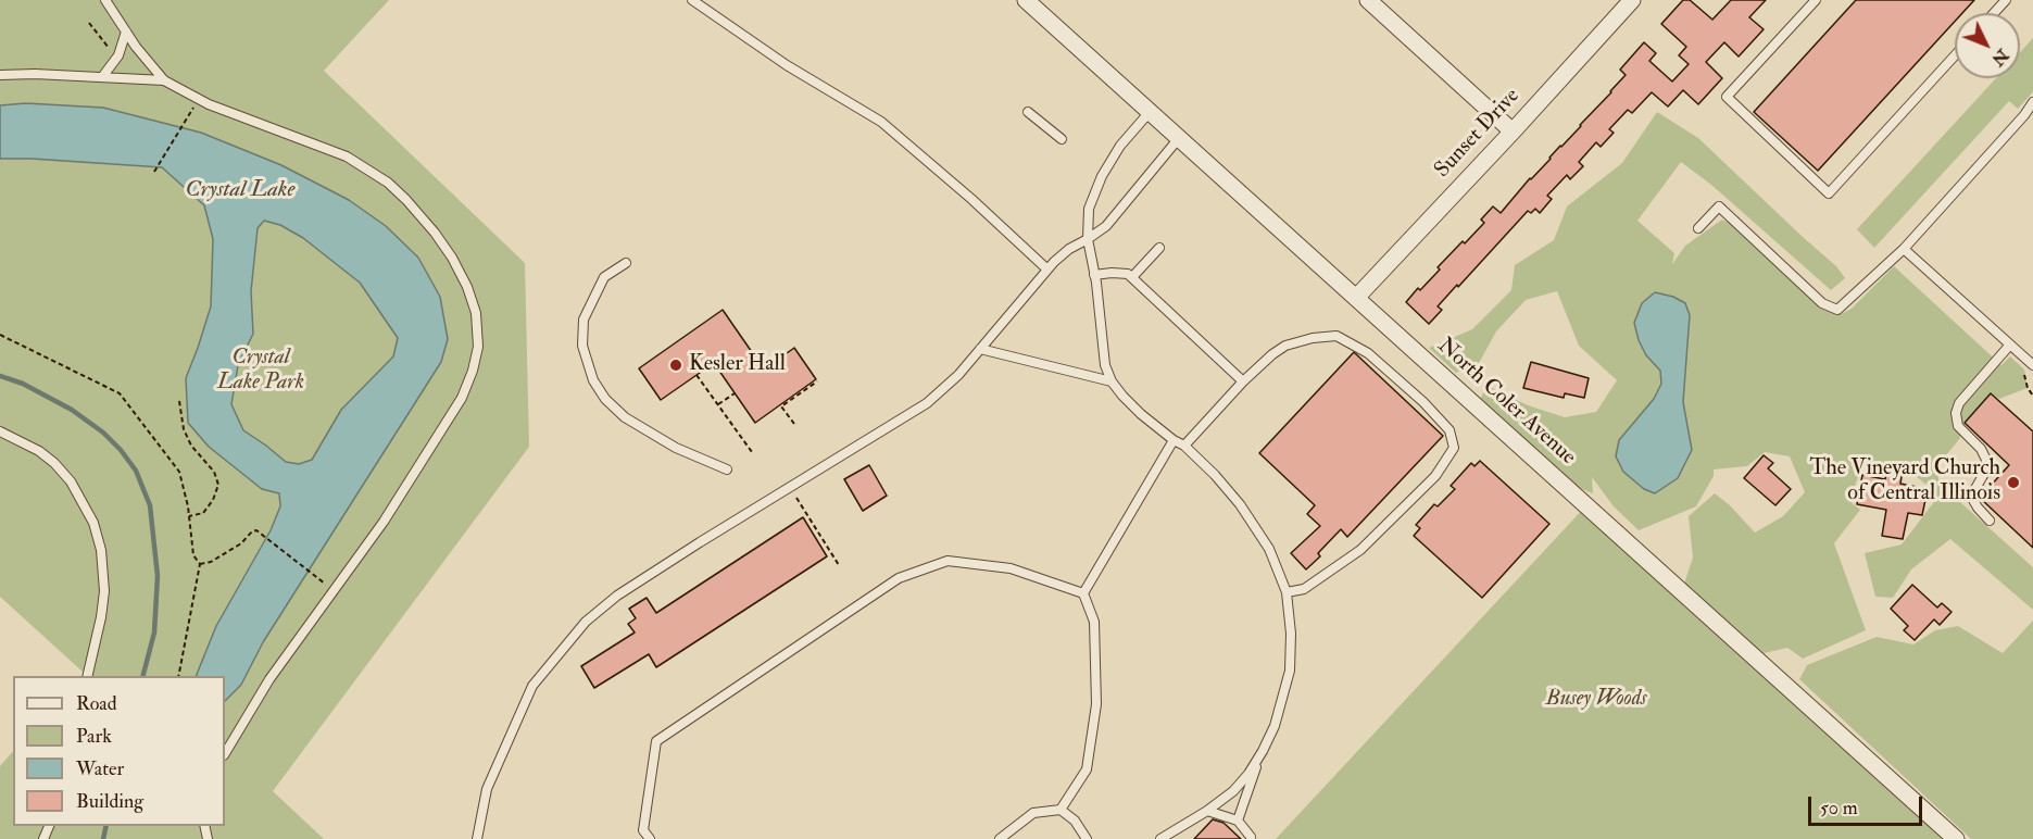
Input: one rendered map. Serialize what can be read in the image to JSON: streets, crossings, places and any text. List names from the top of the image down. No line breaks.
{"streets":{"street":["Sunset Drive","North Coler Avenue"]},"crossings":[["Sunset Drive","North Coler Avenue"]],"water":["Crystal Lake"],"parks":["Crystal Lake Park","Busey Woods"],"places":["Kesler Hall","The Vineyard Church of Central Illinois"],"legend":["Road","Park","Water","Building"],"scale_bar":"50 m","north":"bottom right"}
